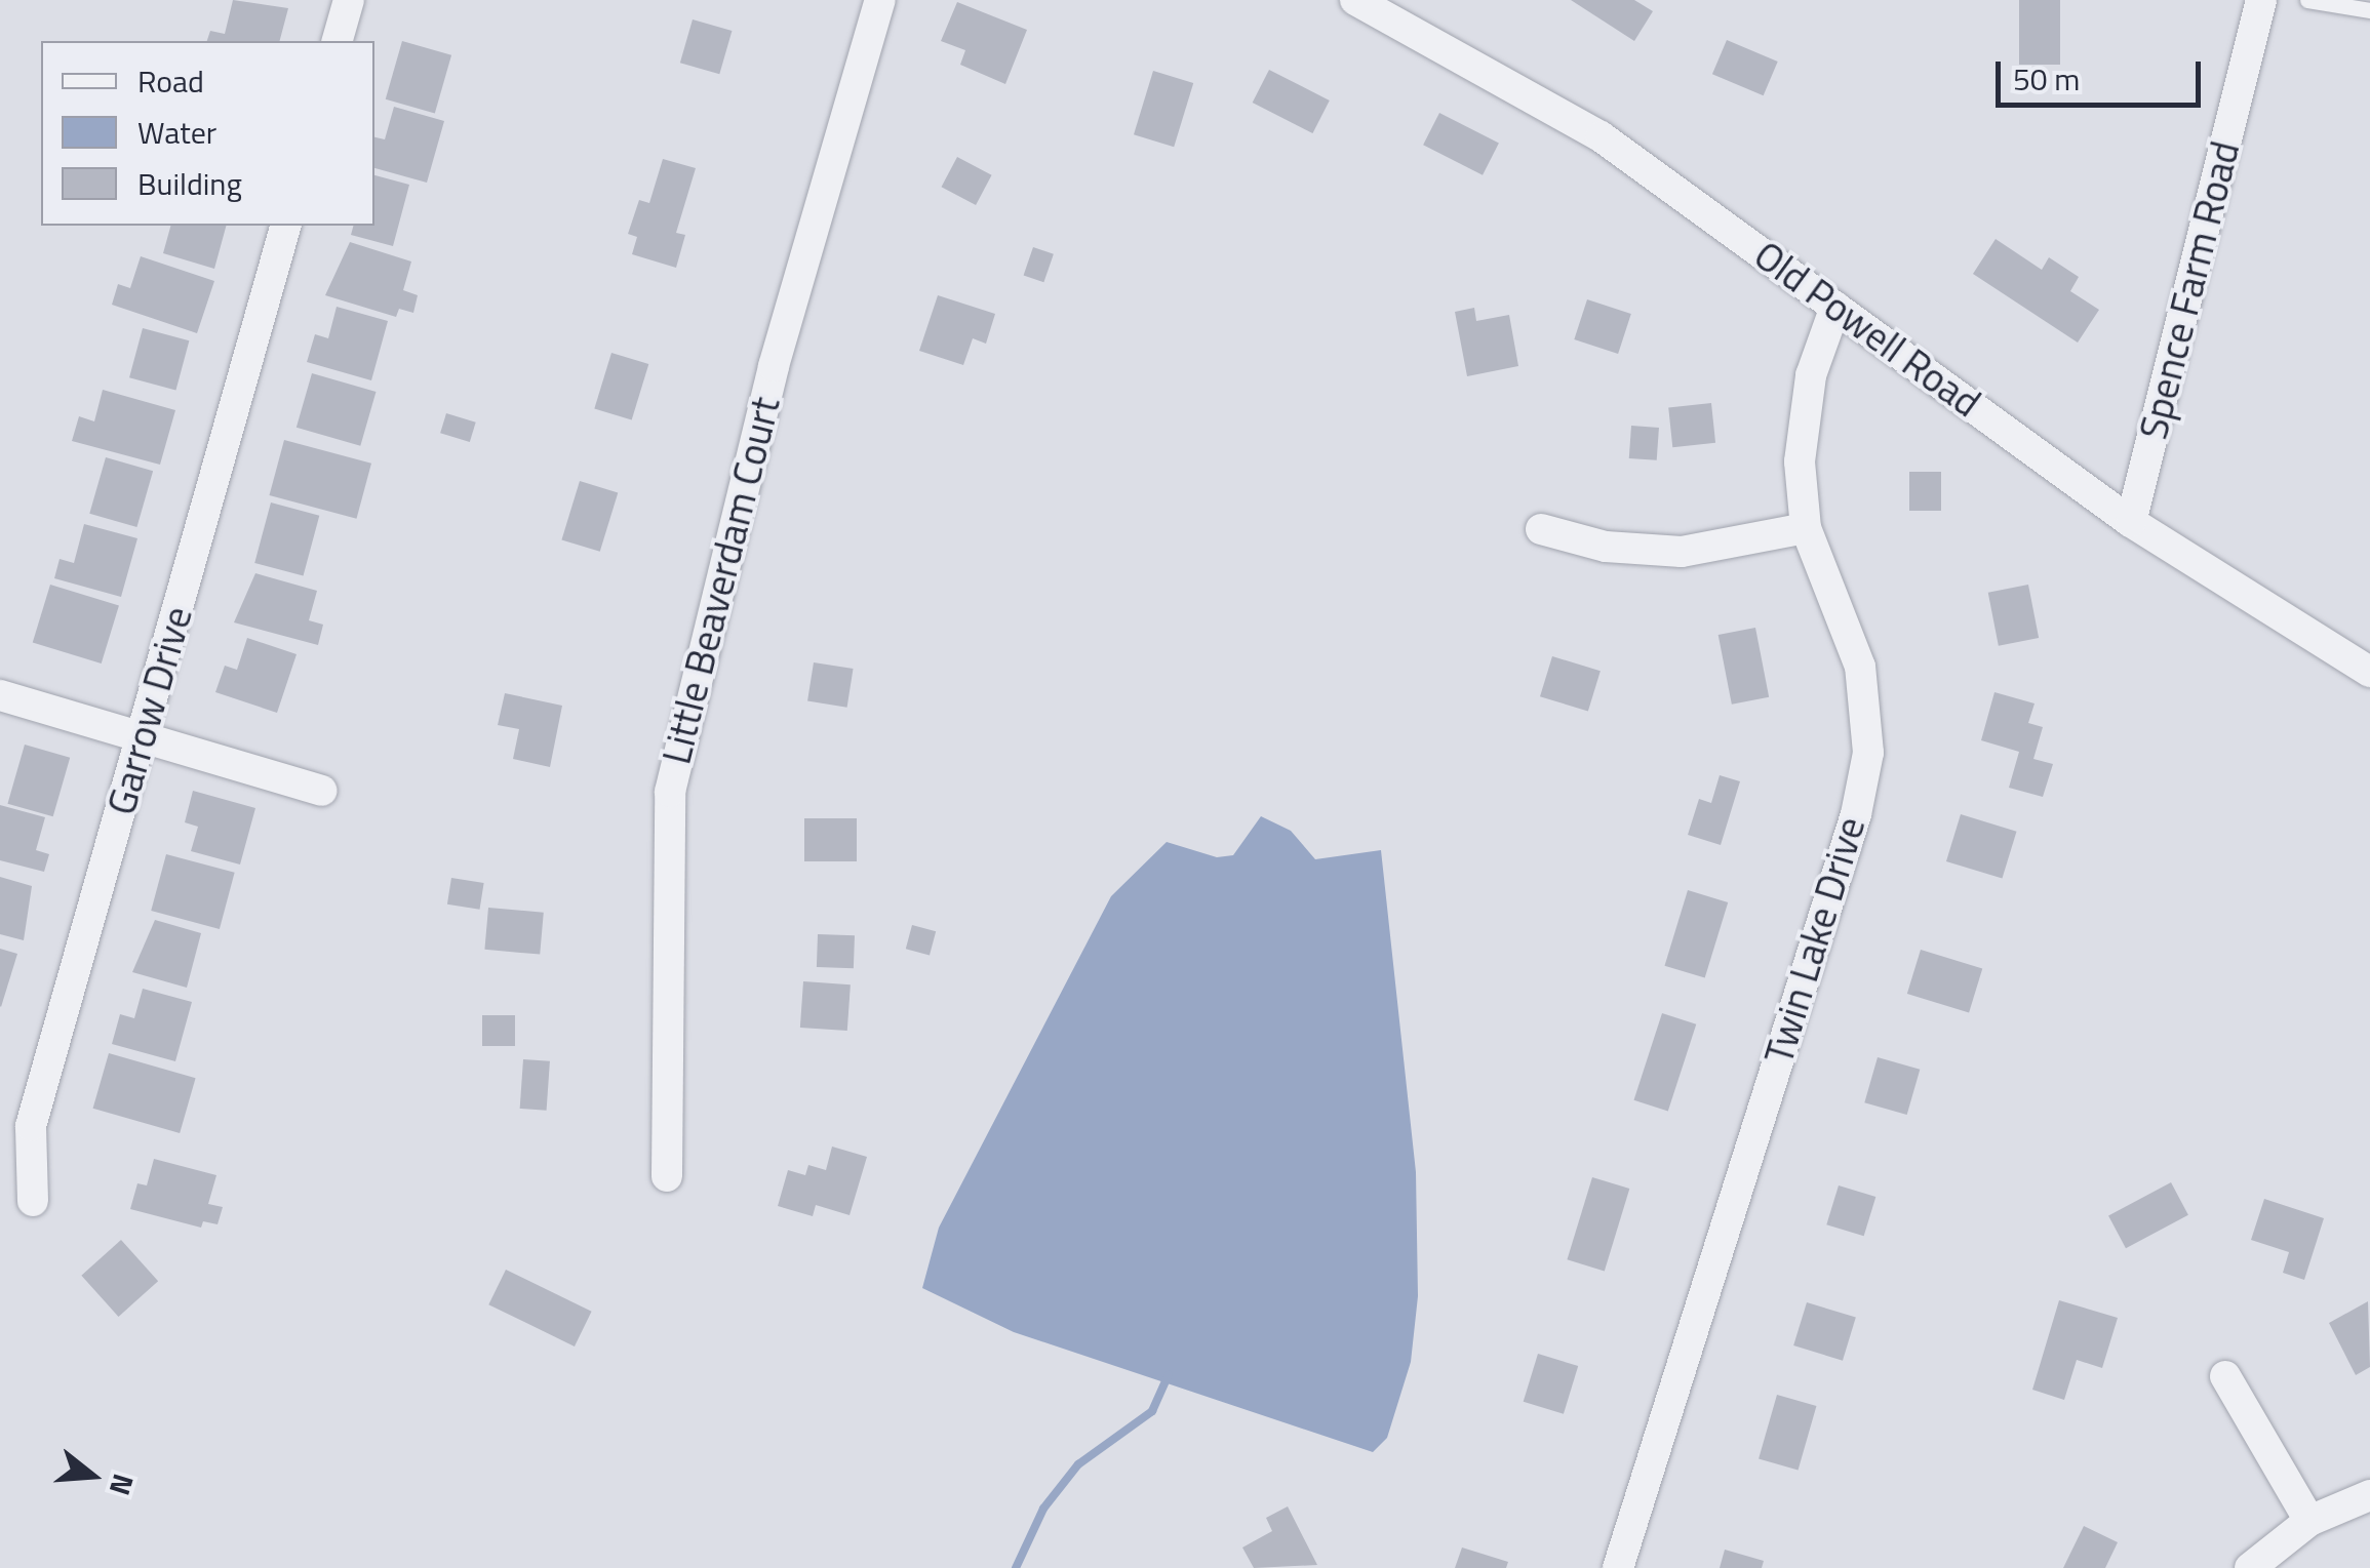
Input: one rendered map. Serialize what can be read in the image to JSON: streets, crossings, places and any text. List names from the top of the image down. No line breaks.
{"streets":{"street":["Spence Farm Road","Old Powell Road","Little Beaverdam Court","Garrow Drive","Twin Lake Drive"]},"crossings":[["Spence Farm Road","Old Powell Road"],["Old Powell Road","Twin Lake Drive"]],"legend":["Road","Water","Building"],"scale_bar":"50 m","north":"right"}
